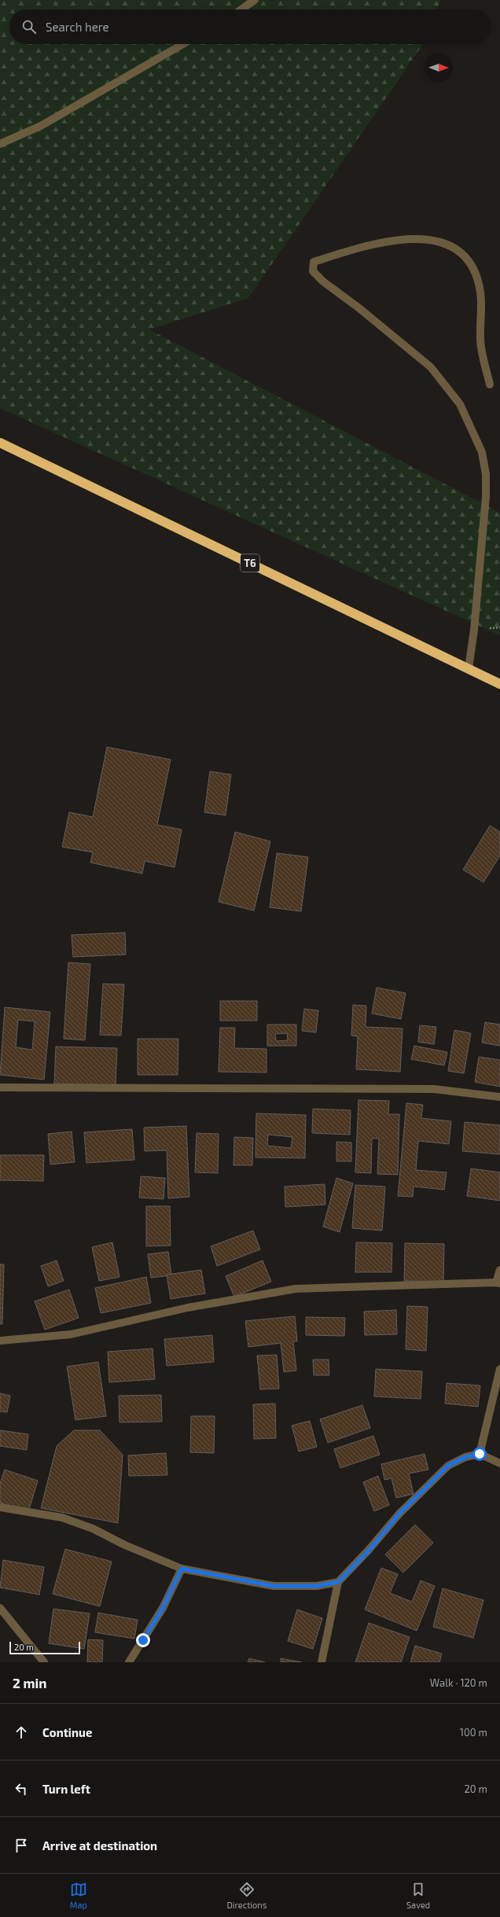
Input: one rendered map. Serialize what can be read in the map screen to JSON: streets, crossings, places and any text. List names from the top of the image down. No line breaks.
{"streets":{"highway":["T6"]},"scale_bar":"20 m","north":"right","page":{"search":"Search here","scale":"20 m","heading":["2 min","Walk · 120 m"],"list":[["Continue","100 m"],["Turn left","20 m"],"Arrive at destination"],"nav":["Map","Directions","Saved"]}}
